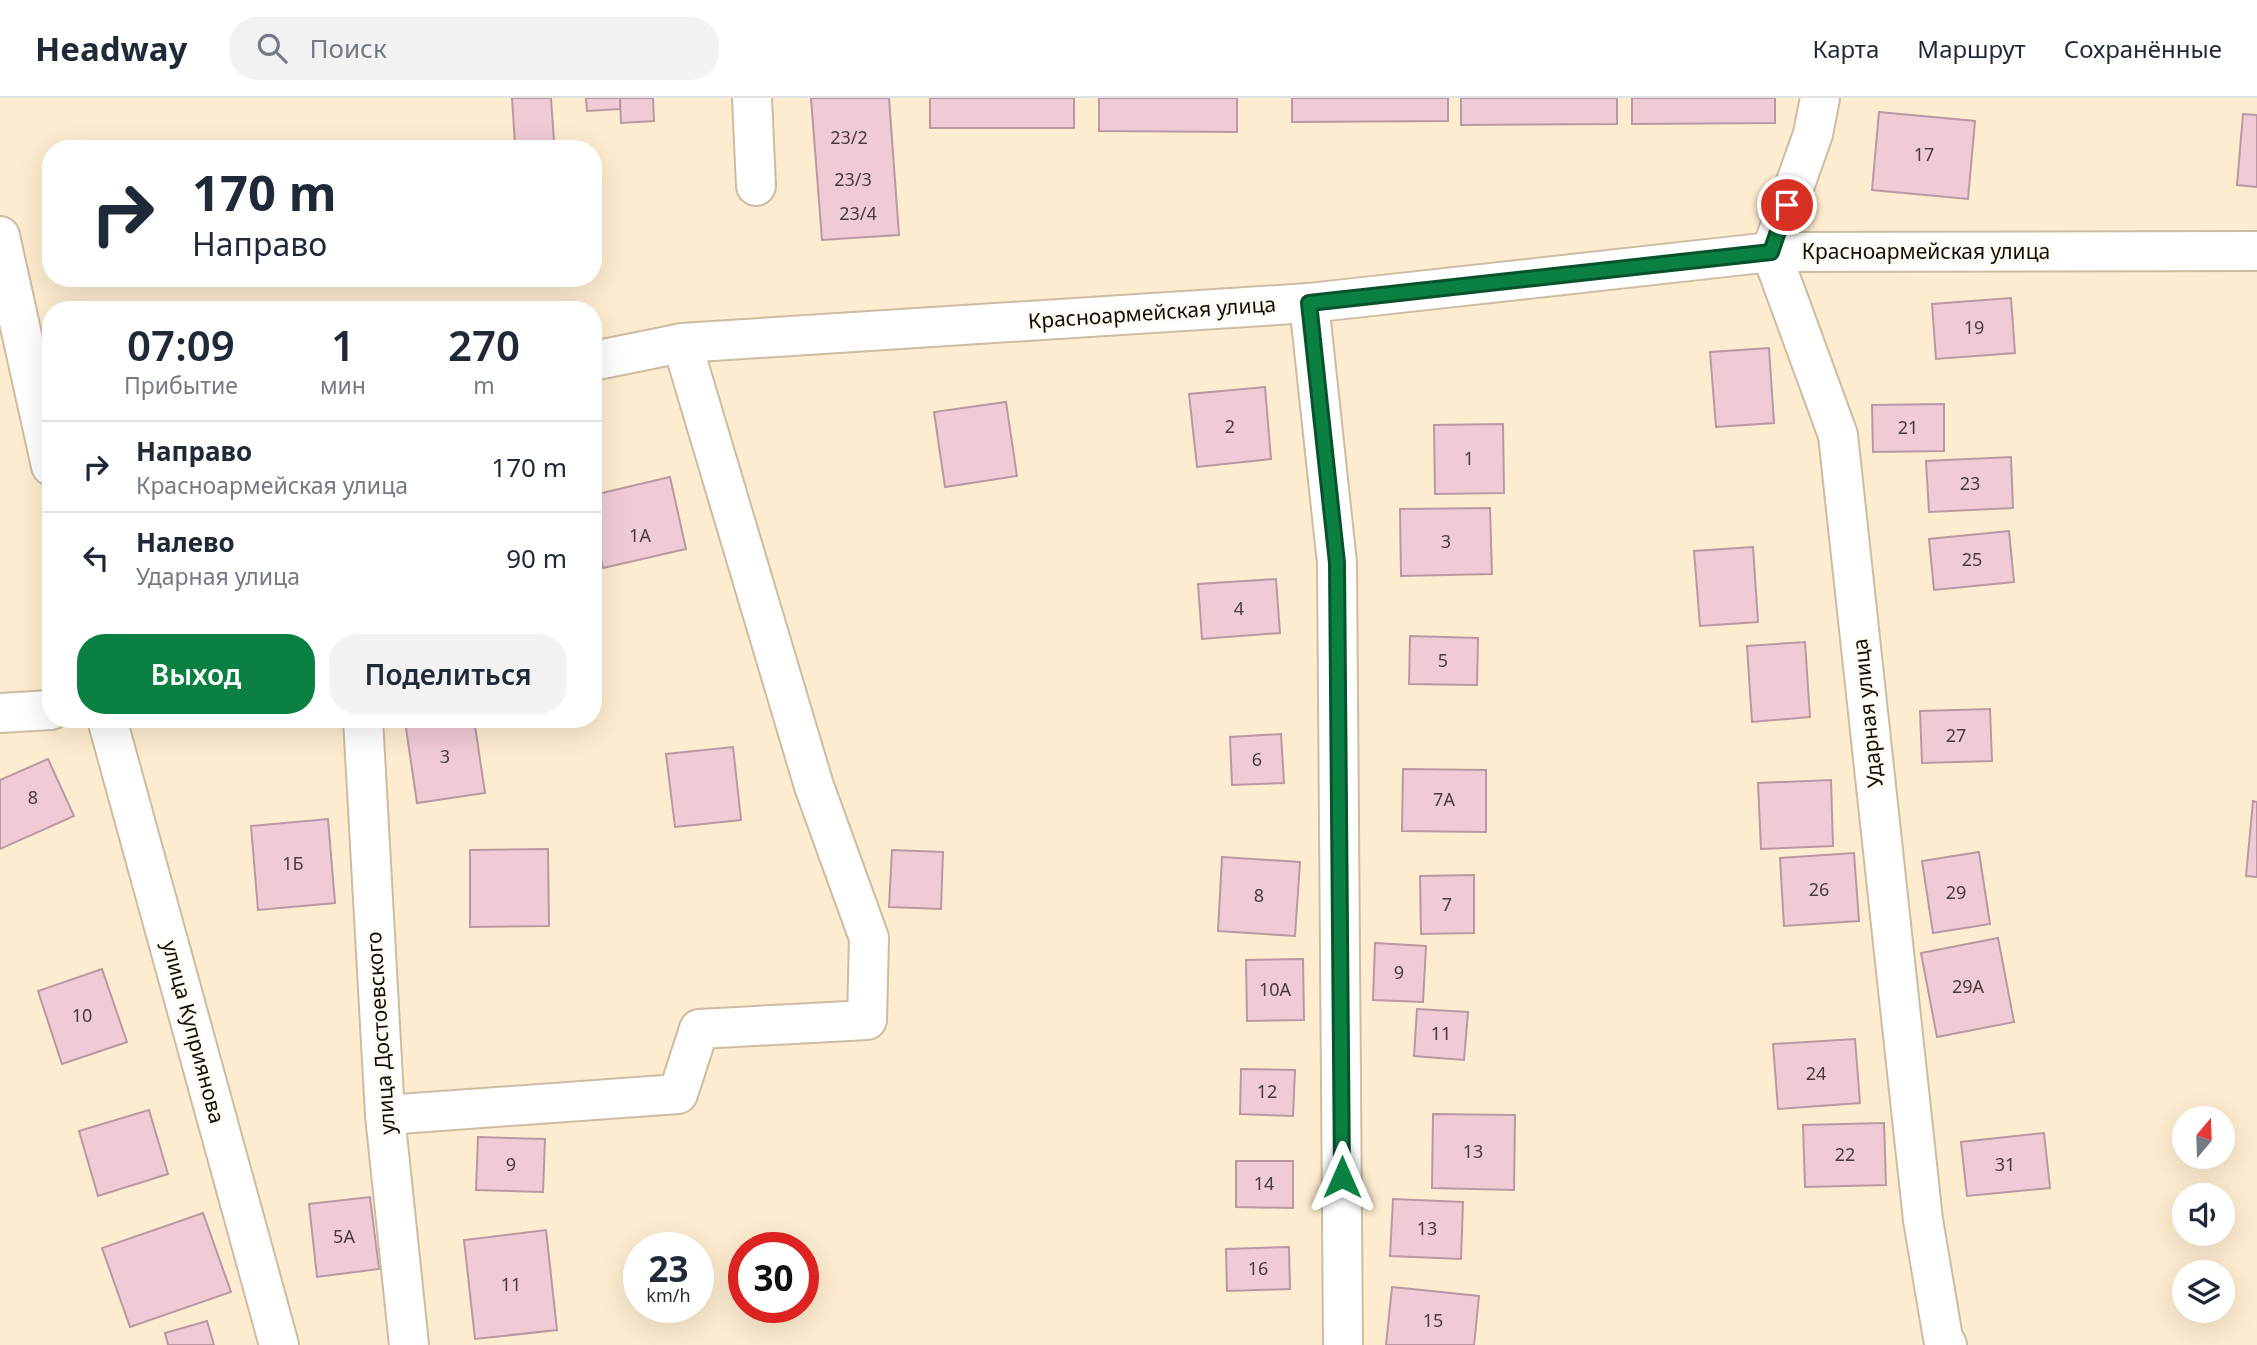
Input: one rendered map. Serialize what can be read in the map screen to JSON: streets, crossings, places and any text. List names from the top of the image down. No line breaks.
{"streets":{"street":["Красноармейская улица","Ударная улица","улица Куприянова","улица Достоевского"]},"crossings":[["Красноармейская улица","Ударная улица"]],"house_numbers":["23/2","17","23/3","23/4","19","2","21","1","23","1А","3","25","4","5","27","3","6","8","7А","1Б","26","29","8","7","9","29А","10А","10","11","24","12","13","22","9","31","14","13","5А","16","11","15"],"north":"top","page":{"header":"Headway","search":"Поиск","nav":["Карта","Маршрут","Сохранённые"],"turn":["170 m","Направо"],"eta":["07:09","Прибытие","1","мин","270","m"],"list":[{"name":"Направо","note":"Красноармейская улица","value":"170 m"},{"name":"Налево","note":"Ударная улица","value":"90 m"}],"buttons":["Выход","Поделиться"],"speed":"23 km/h","limit":"30"}}
